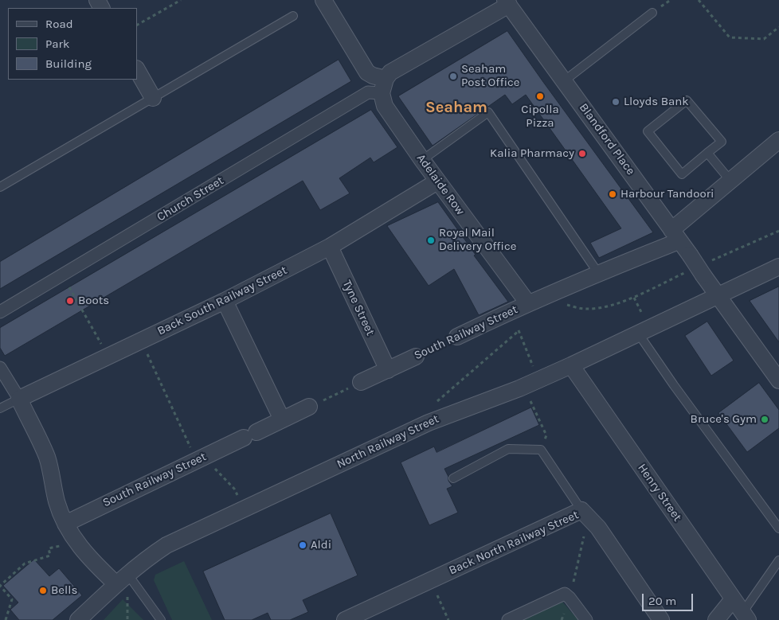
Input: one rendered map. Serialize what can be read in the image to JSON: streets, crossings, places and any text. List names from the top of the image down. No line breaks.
{"streets":{"street":["Blandford Place","Adelaide Row","Church Street","Back South Railway Street","Tyne Street","South Railway Street","North Railway Street","Henry Street","Back North Railway Street"]},"crossings":[["Blandford Place","South Railway Street"],["Blandford Place","North Railway Street"],["Adelaide Row","Church Street"],["Adelaide Row","Back South Railway Street"],["Adelaide Row","South Railway Street"],["Back South Railway Street","Tyne Street"],["Tyne Street","South Railway Street"],["North Railway Street","Henry Street"]],"districts":["Seaham"],"places":["Seaham Post Office","Cipolla Pizza","Lloyds Bank","Kalia Pharmacy","Harbour Tandoori","Royal Mail Delivery Office","Boots","Bruce's Gym","Aldi","Bells"],"legend":["Road","Park","Building"],"scale_bar":"20 m"}
